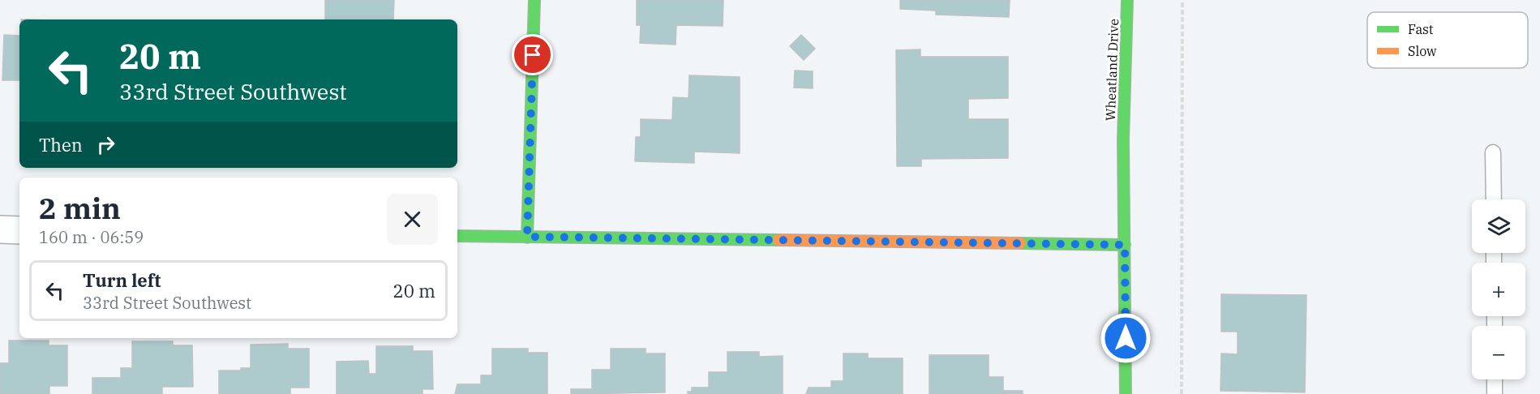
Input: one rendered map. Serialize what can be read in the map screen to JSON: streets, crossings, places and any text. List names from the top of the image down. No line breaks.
{"streets":{"street":["Wheatland Drive"]},"legend":["Fast","Slow"],"page":{"turn":["20 m","33rd Street Southwest"],"then":"Then","heading":["2 min","160 m · 06:59"],"map_buttons":["+","−"],"list":[{"name":"Turn left","note":"33rd Street Southwest","value":"20 m"}]}}
